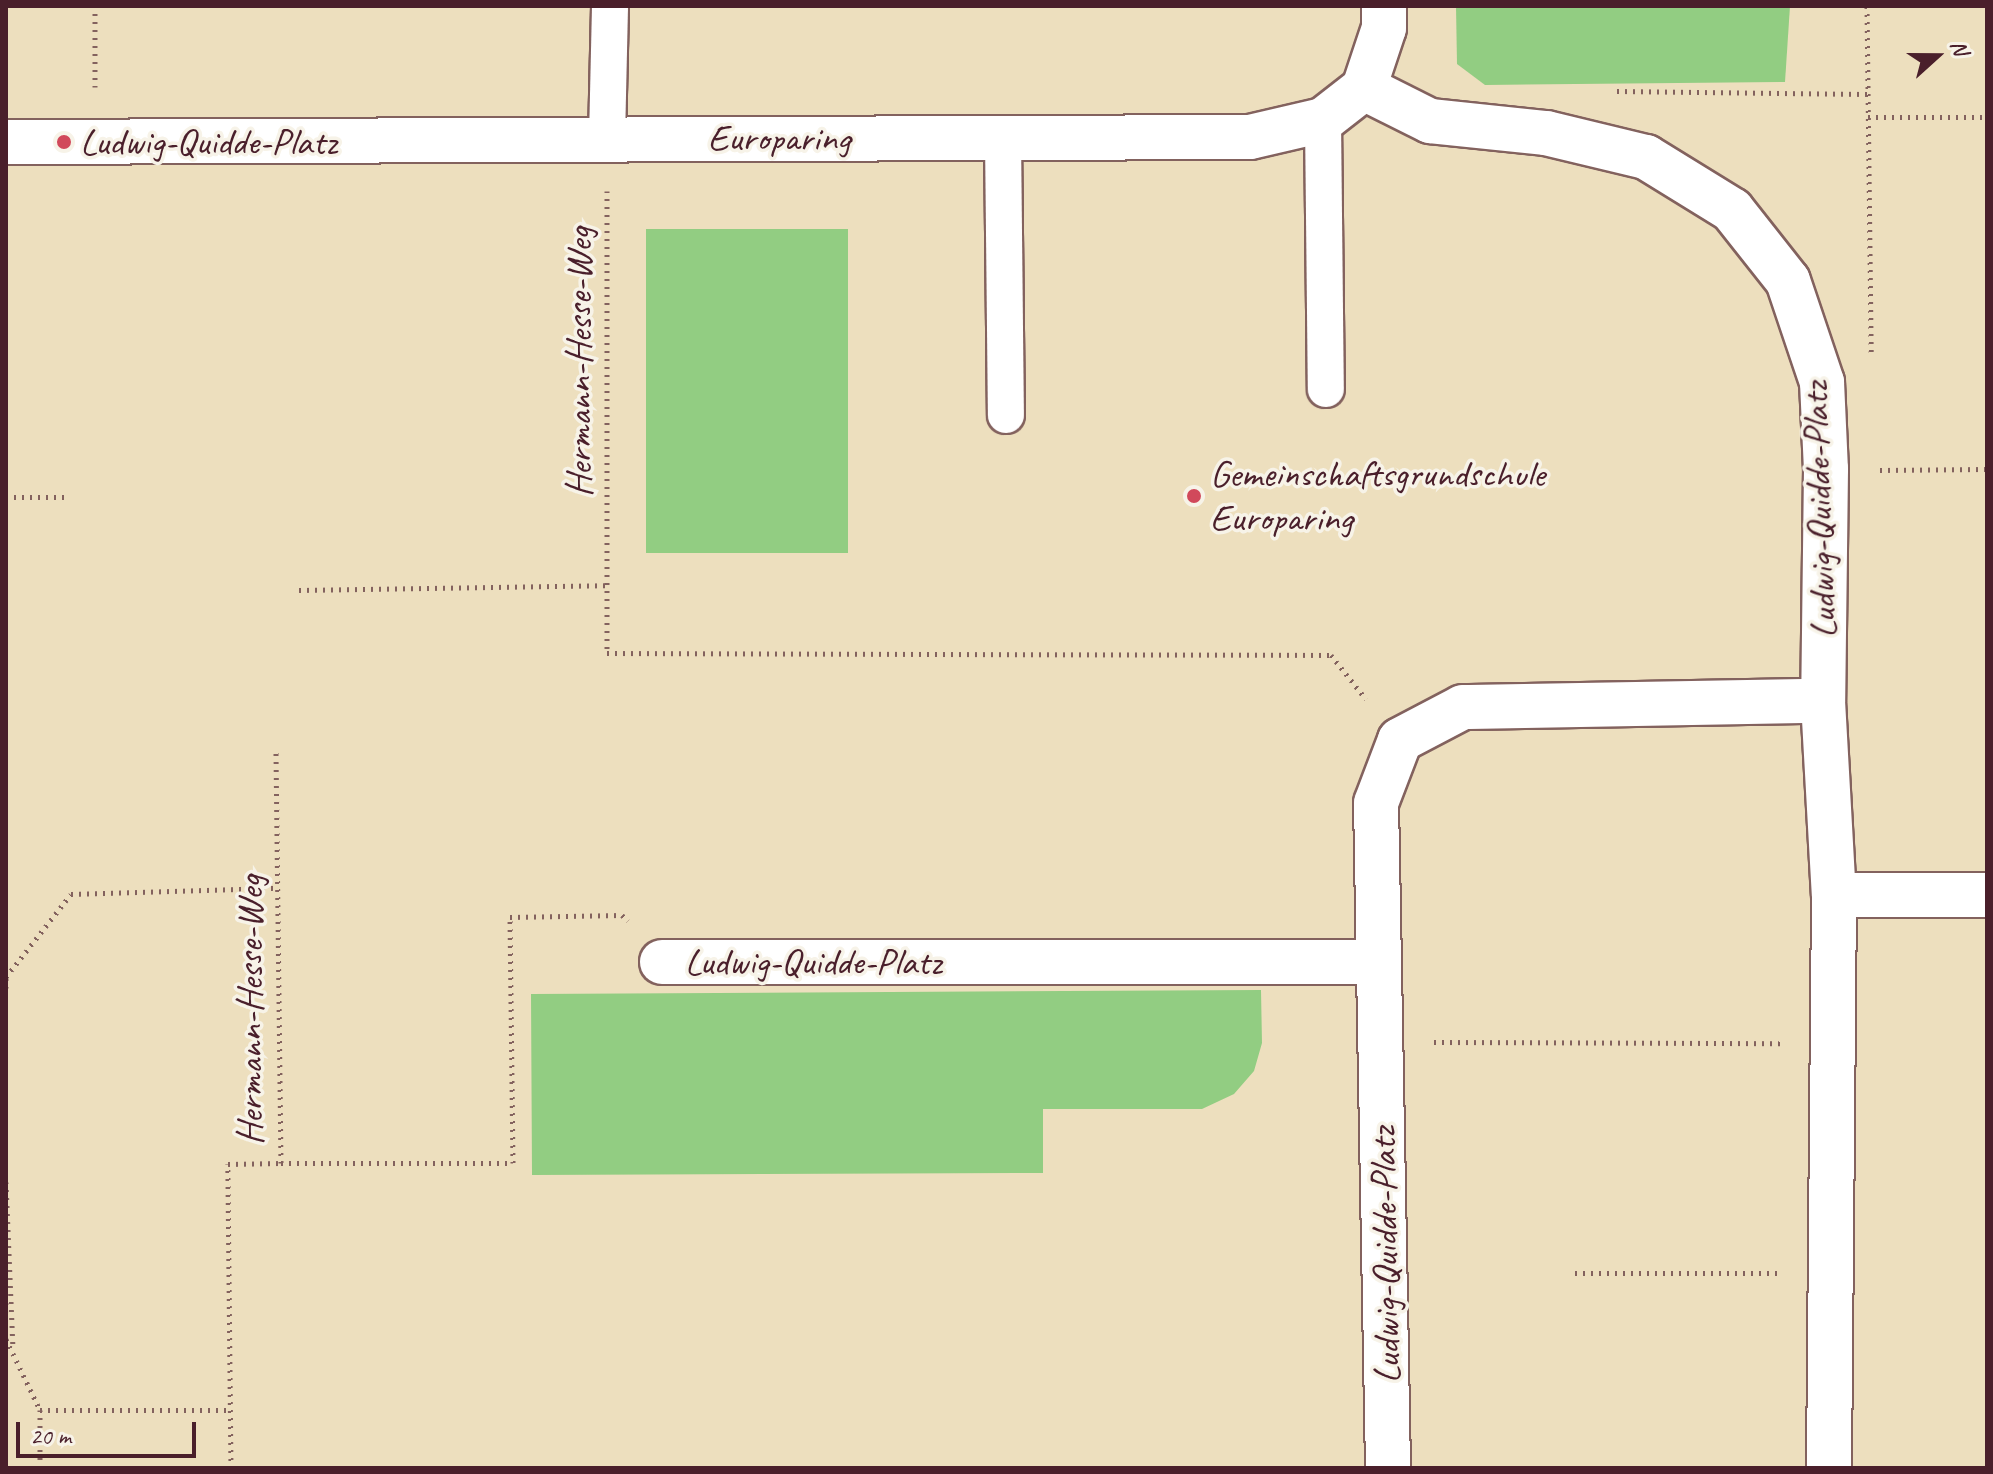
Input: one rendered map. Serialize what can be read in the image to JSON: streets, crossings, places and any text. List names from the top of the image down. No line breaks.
{"streets":{"street":["Europaring","Ludwig-Quidde-Platz"],"path":["Hermann-Hesse-Weg"]},"crossings":[["Europaring","Hermann-Hesse-Weg"],["Europaring","Ludwig-Quidde-Platz"],["Hermann-Hesse-Weg","Ludwig-Quidde-Platz"]],"places":["Ludwig-Quidde-Platz","Gemeinschaftsgrundschule Europaring"],"scale_bar":"20 m","north":"right"}
